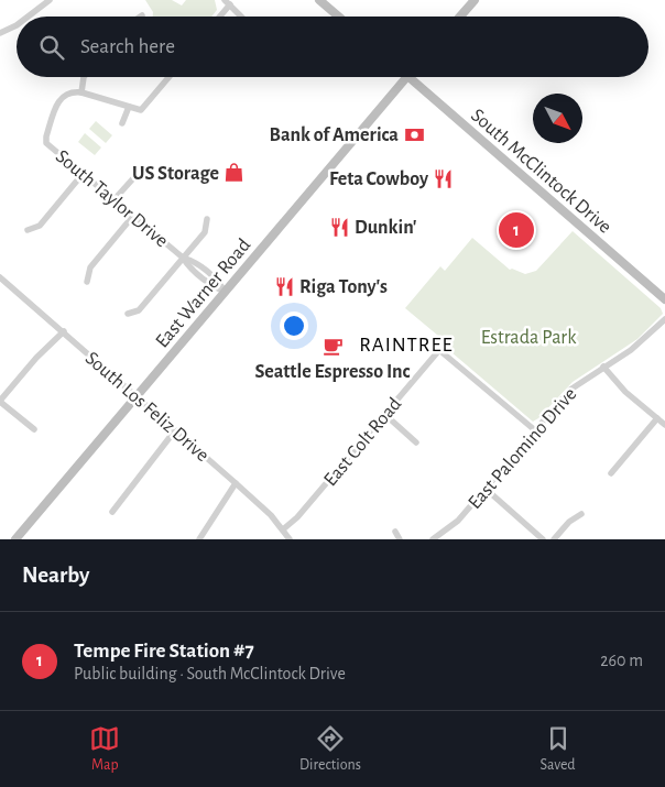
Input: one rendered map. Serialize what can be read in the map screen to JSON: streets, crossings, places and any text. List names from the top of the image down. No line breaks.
{"streets":{"main road":["South McClintock Drive","East Warner Road"],"street":["South Taylor Drive","South Los Feliz Drive","East Colt Road","East Palomino Drive"]},"crossings":[["South Taylor Drive","East Warner Road"],["East Warner Road","South Los Feliz Drive"],["South Los Feliz Drive","East Colt Road"],["East Colt Road","East Palomino Drive"]],"districts":["RAINTREE"],"parks":["Estrada Park"],"places":{"bank":["Bank of America"],"shop":["US Storage"],"restaurant":["Feta Cowboy","Dunkin'","Riga Tony's"],"cafe":["Seattle Espresso Inc"]},"north":"bottom right","page":{"search":"Search here","pins":"1","heading":"Nearby","list":[{"mark":"1","name":"Tempe Fire Station #7","note":"Public building · South McClintock Drive","value":"260 m"}],"nav":["Map","Directions","Saved"]}}
